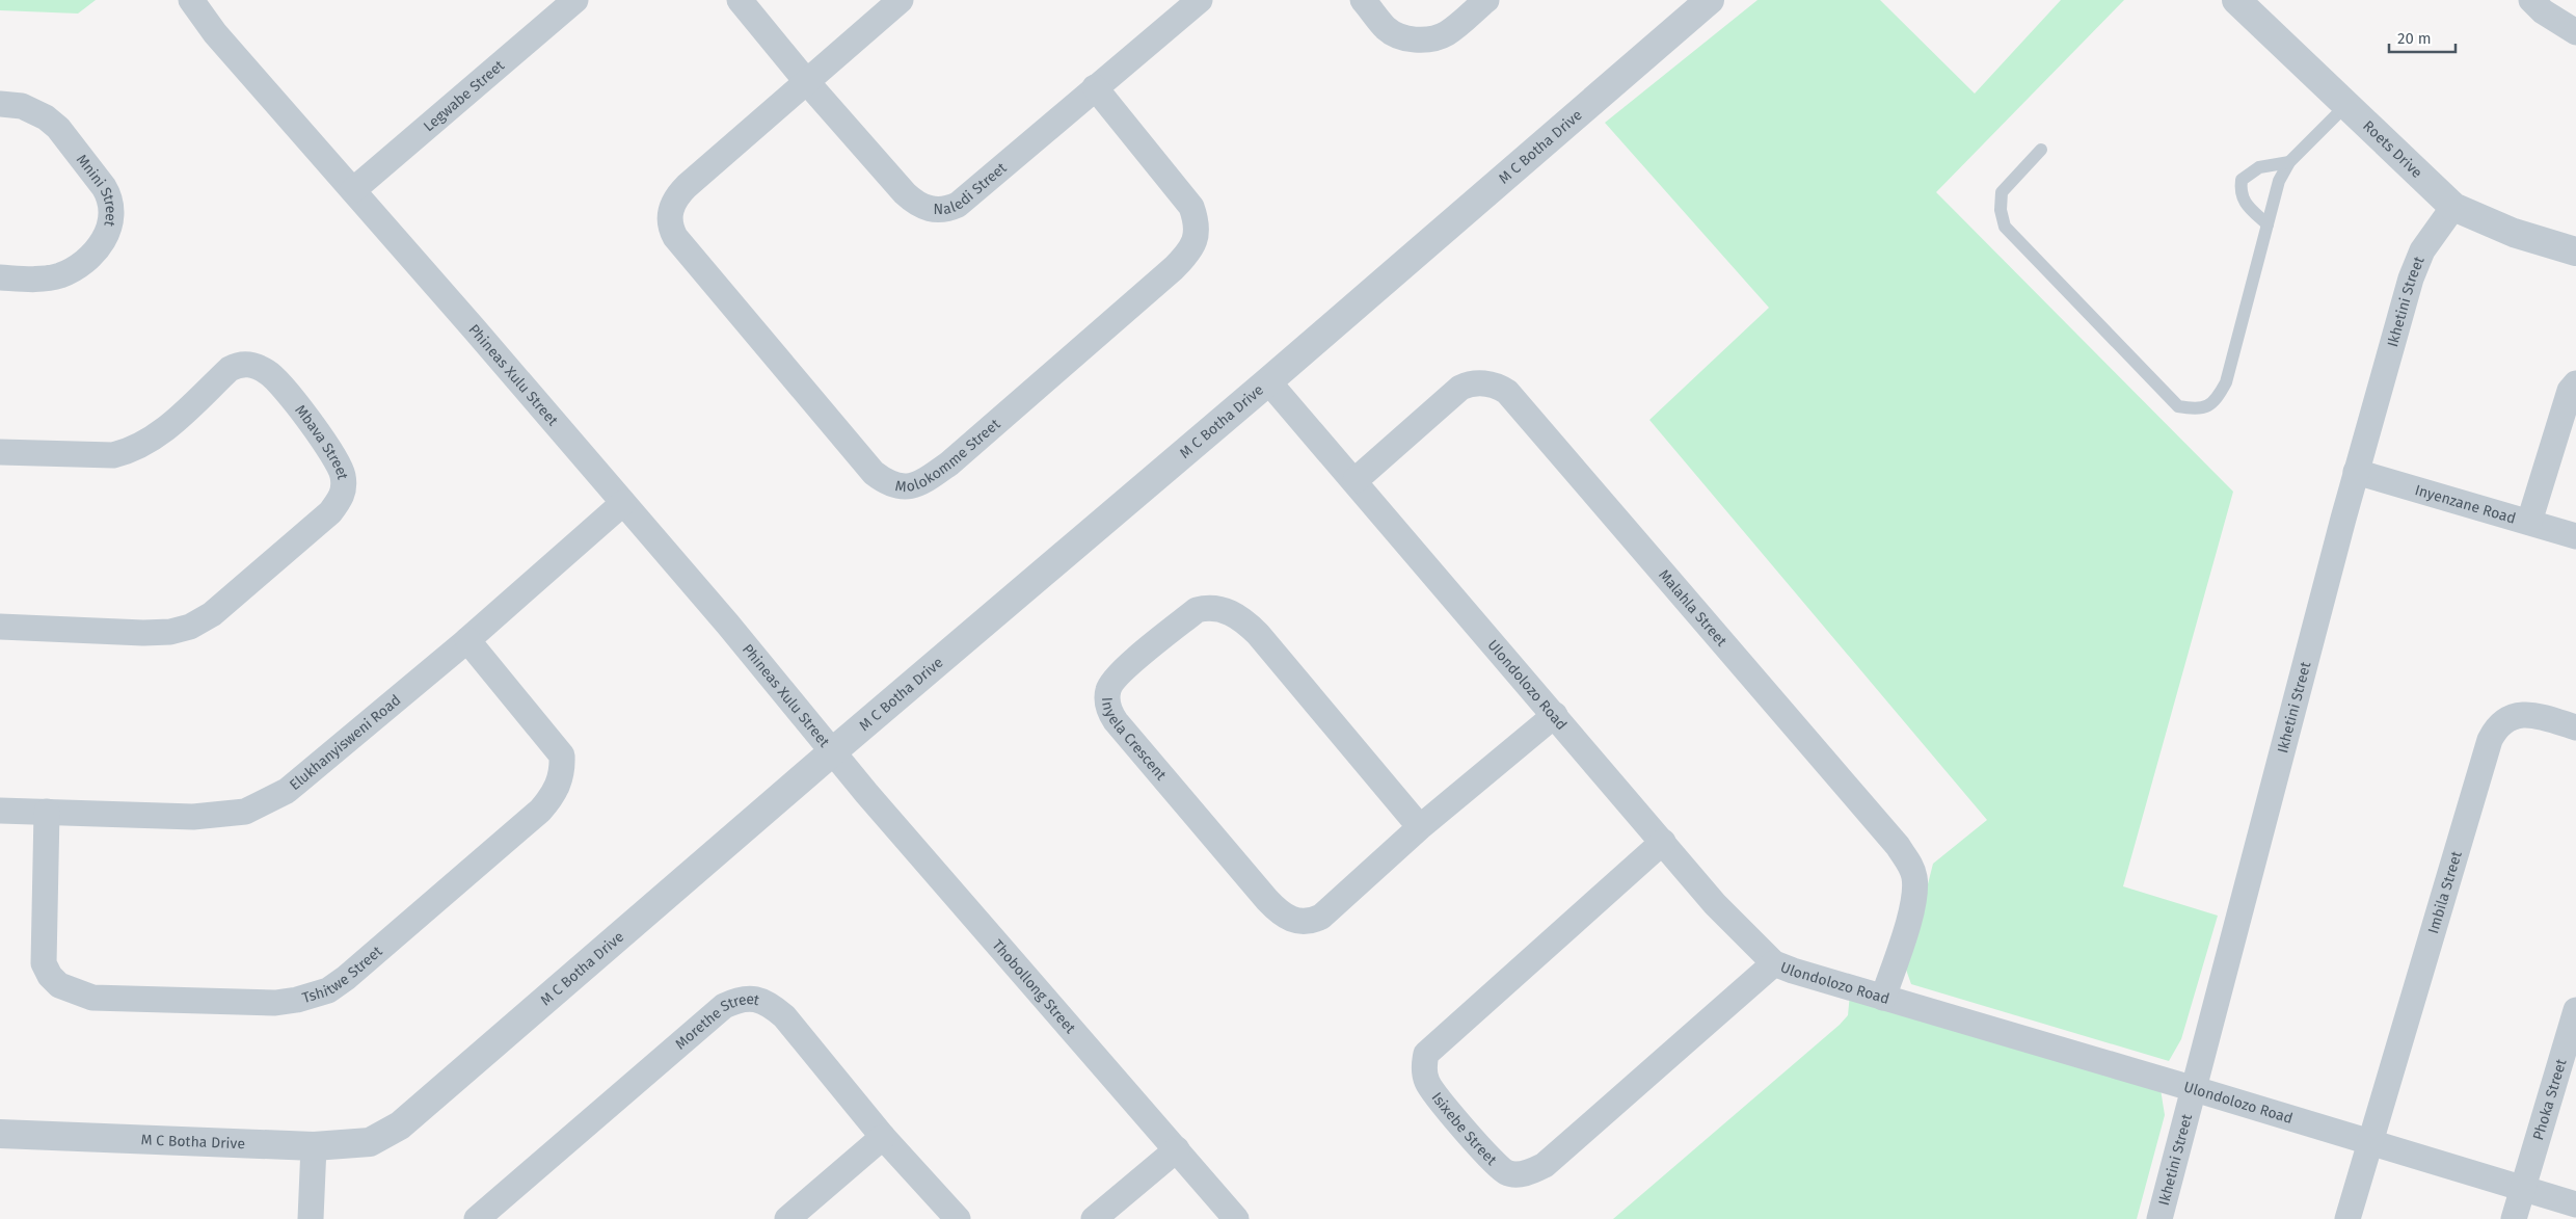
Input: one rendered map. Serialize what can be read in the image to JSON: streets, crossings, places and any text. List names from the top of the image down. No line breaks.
{"streets":{"street":["Legwabe Street","M C Botha Drive","Roets Drive","Naledi Street","Mnini Street","Ikhetini Street","Phineas Xulu Street","Mbava Street","Molokomme Street","Inyenzane Road","Malahla Street","Ulondolozo Road","Inyela Crescent","Elukhanyisweni Road","Imbila Street","Tshitwe Street","Thobollong Street","Morethe Street","Phoka Street","Isixebe Street"]},"crossings":[["Legwabe Street","Phineas Xulu Street"],["M C Botha Drive","Phineas Xulu Street"],["M C Botha Drive","Ulondolozo Road"],["M C Botha Drive","Thobollong Street"],["Roets Drive","Ikhetini Street"],["Naledi Street","Molokomme Street"],["Ikhetini Street","Inyenzane Road"],["Ikhetini Street","Ulondolozo Road"],["Phineas Xulu Street","Elukhanyisweni Road"],["Phineas Xulu Street","Thobollong Street"],["Malahla Street","Ulondolozo Road"],["Ulondolozo Road","Inyela Crescent"],["Ulondolozo Road","Imbila Street"],["Ulondolozo Road","Phoka Street"],["Ulondolozo Road","Isixebe Street"],["Elukhanyisweni Road","Tshitwe Street"]],"scale_bar":"20 m"}
